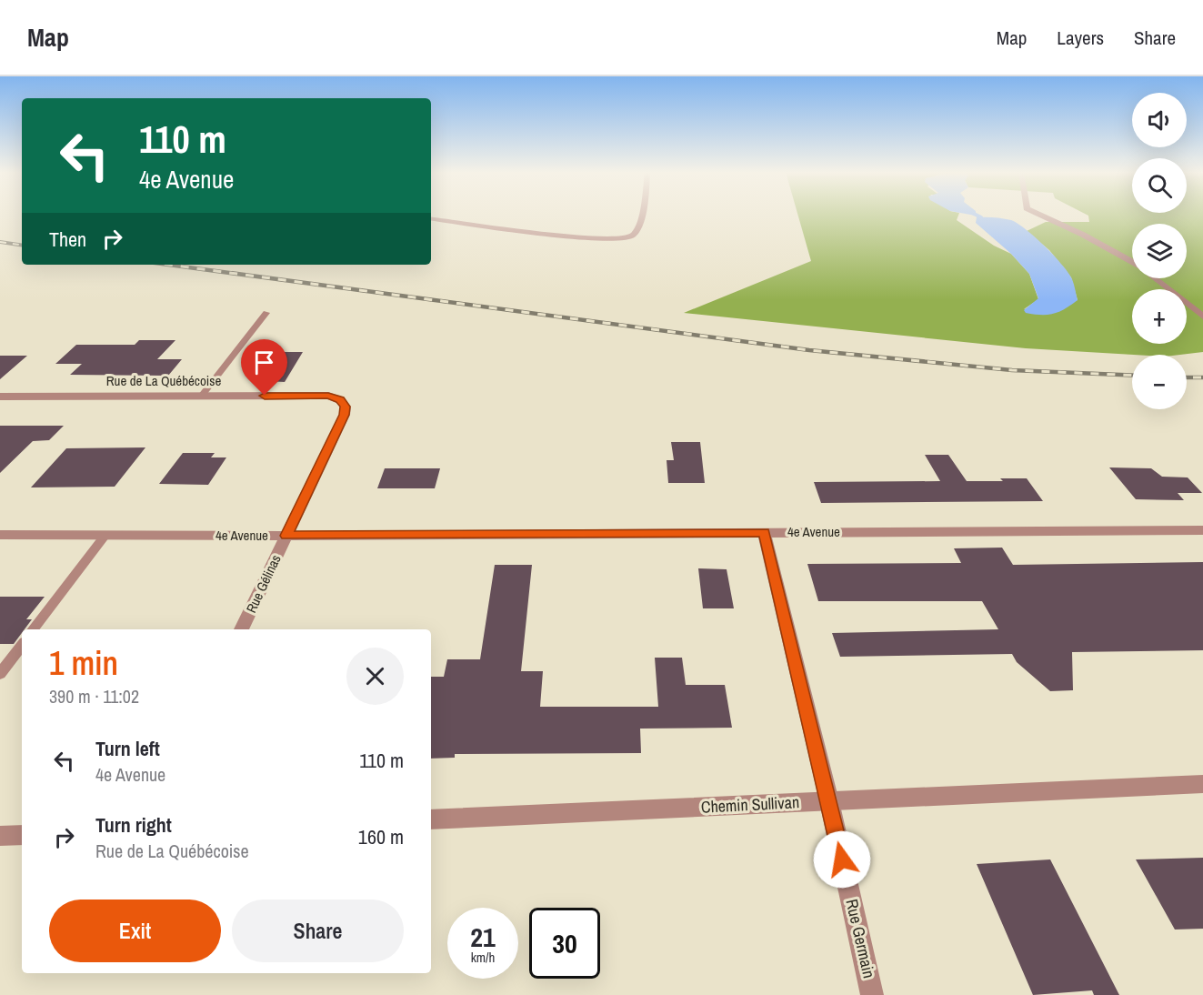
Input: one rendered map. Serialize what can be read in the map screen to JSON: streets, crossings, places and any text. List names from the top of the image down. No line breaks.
{"streets":{"street":["Rue de La Québécoise","4e Avenue","Rue Gélinas","Chemin Sullivan","Rue Germain"]},"crossings":[["Rue de La Québécoise","4e Avenue"],["Rue de La Québécoise","Rue Gélinas"],["4e Avenue","Rue Gélinas"],["4e Avenue","Rue Germain"],["Chemin Sullivan","Rue Germain"]],"page":{"header":"Map","nav":["Map","Layers","Share"],"map_buttons":["+","−"],"turn":["110 m","4e Avenue"],"then":"Then","heading":["1 min","390 m · 11:02"],"list":[{"name":"Turn left","note":"4e Avenue","value":"110 m"},{"name":"Turn right","note":"Rue de La Québécoise","value":"160 m"}],"buttons":["Exit","Share"],"speed":"21 km/h","limit":"30"}}
